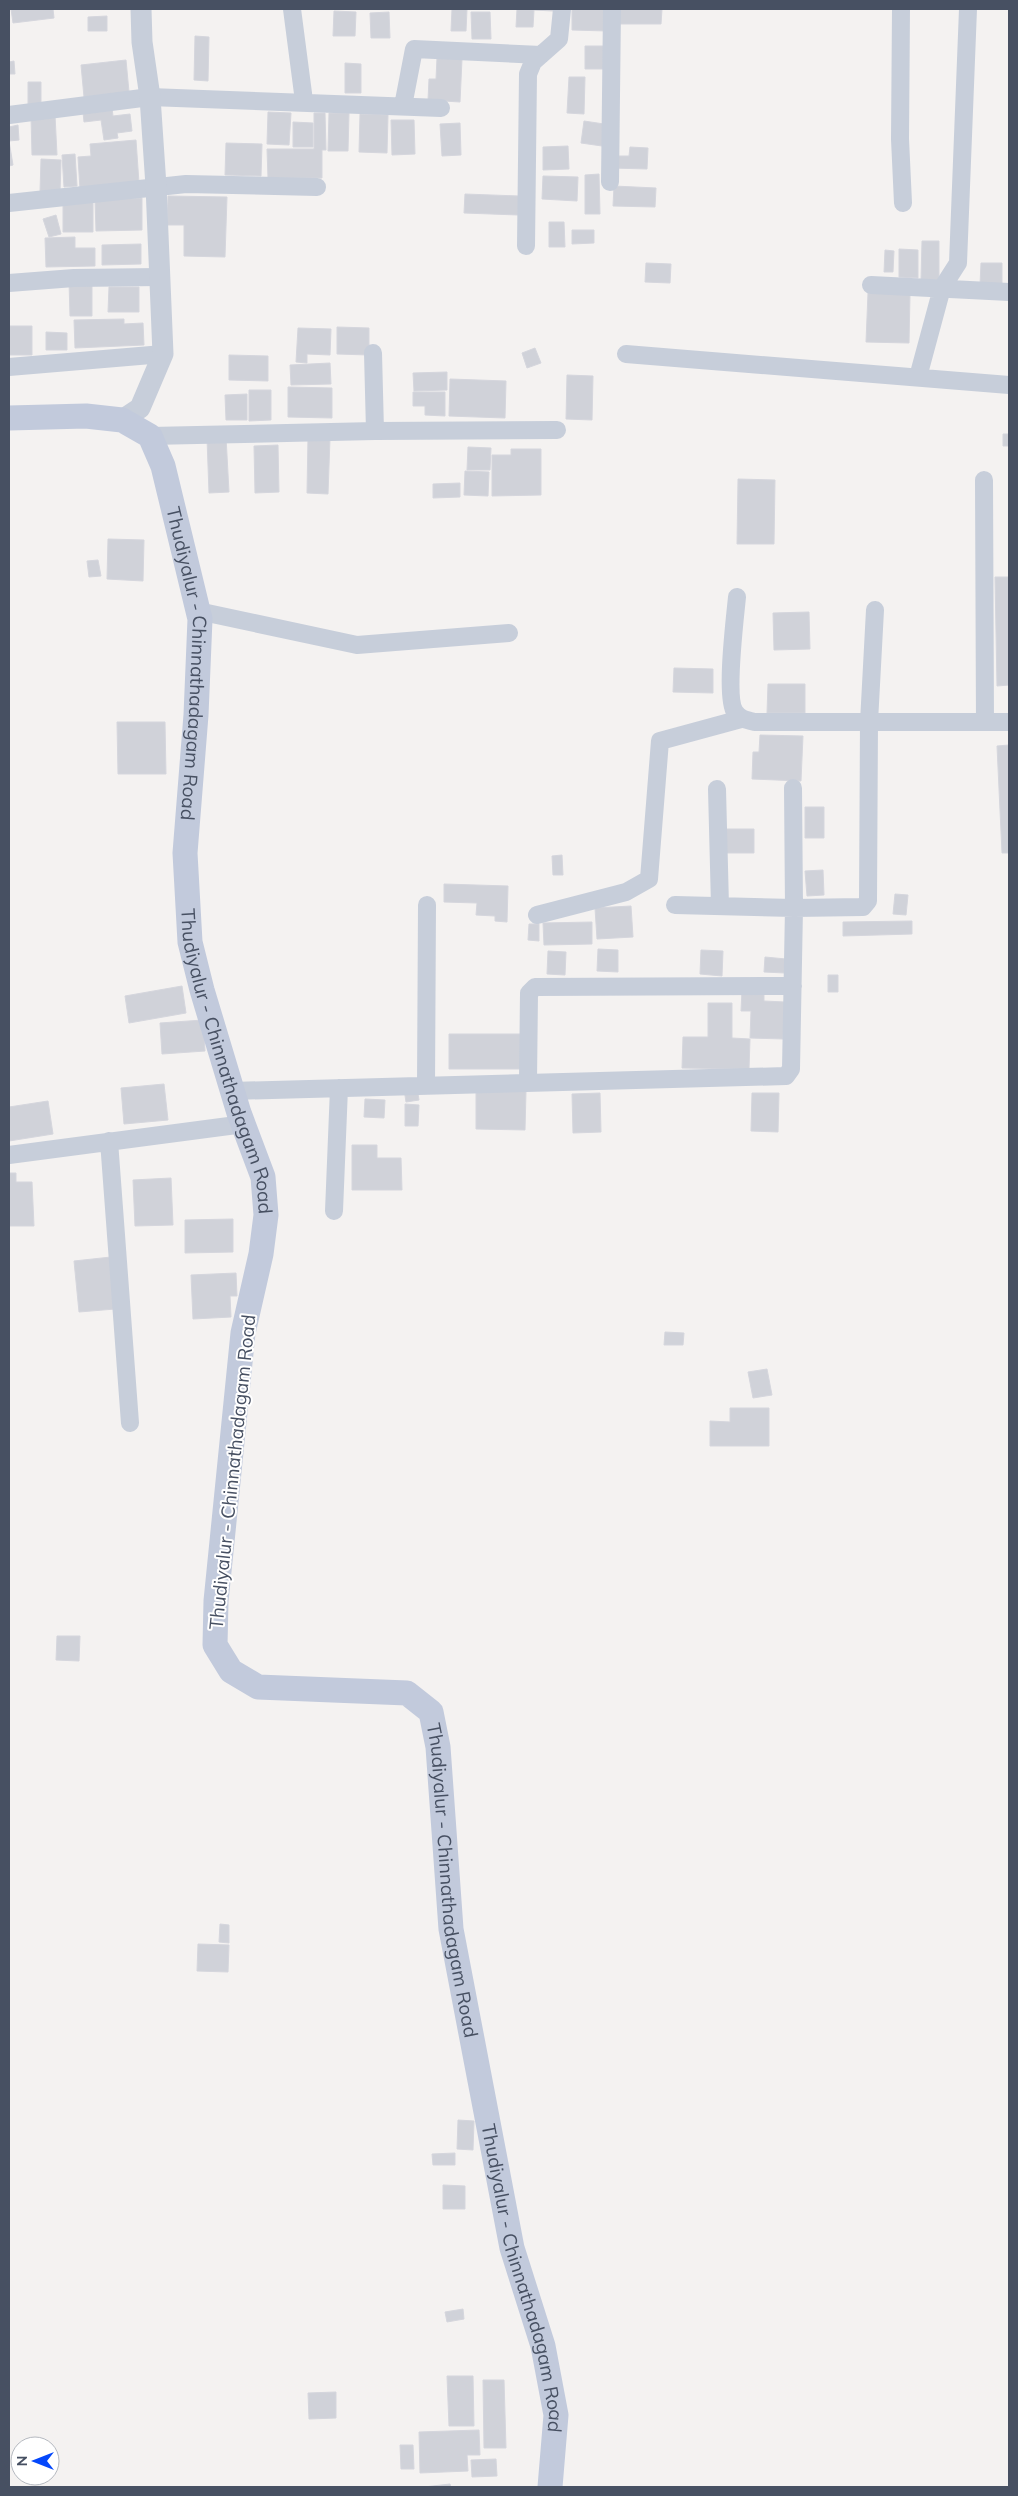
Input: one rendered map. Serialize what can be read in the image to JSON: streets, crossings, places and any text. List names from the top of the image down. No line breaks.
{"streets":{"main road":["Thudiyalur - Chinnathadagam Road"]},"north":"left"}
